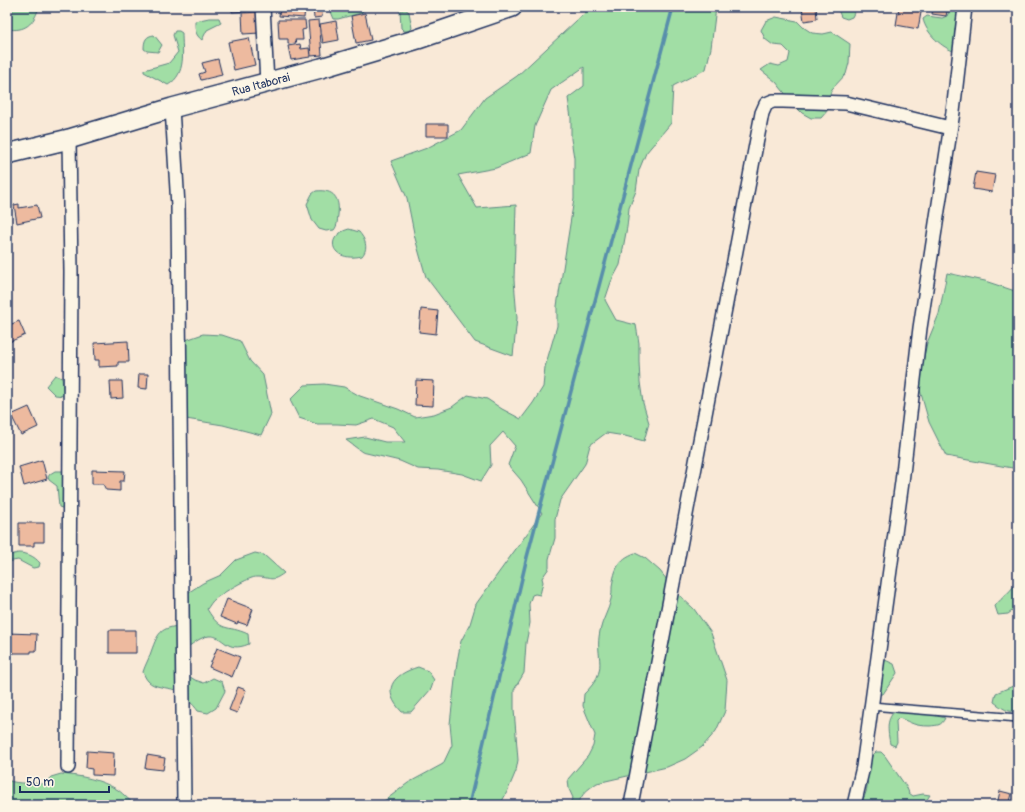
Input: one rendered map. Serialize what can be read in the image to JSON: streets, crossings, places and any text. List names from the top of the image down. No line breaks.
{"streets":{"street":["Rua Itaborai"]},"scale_bar":"50 m"}
